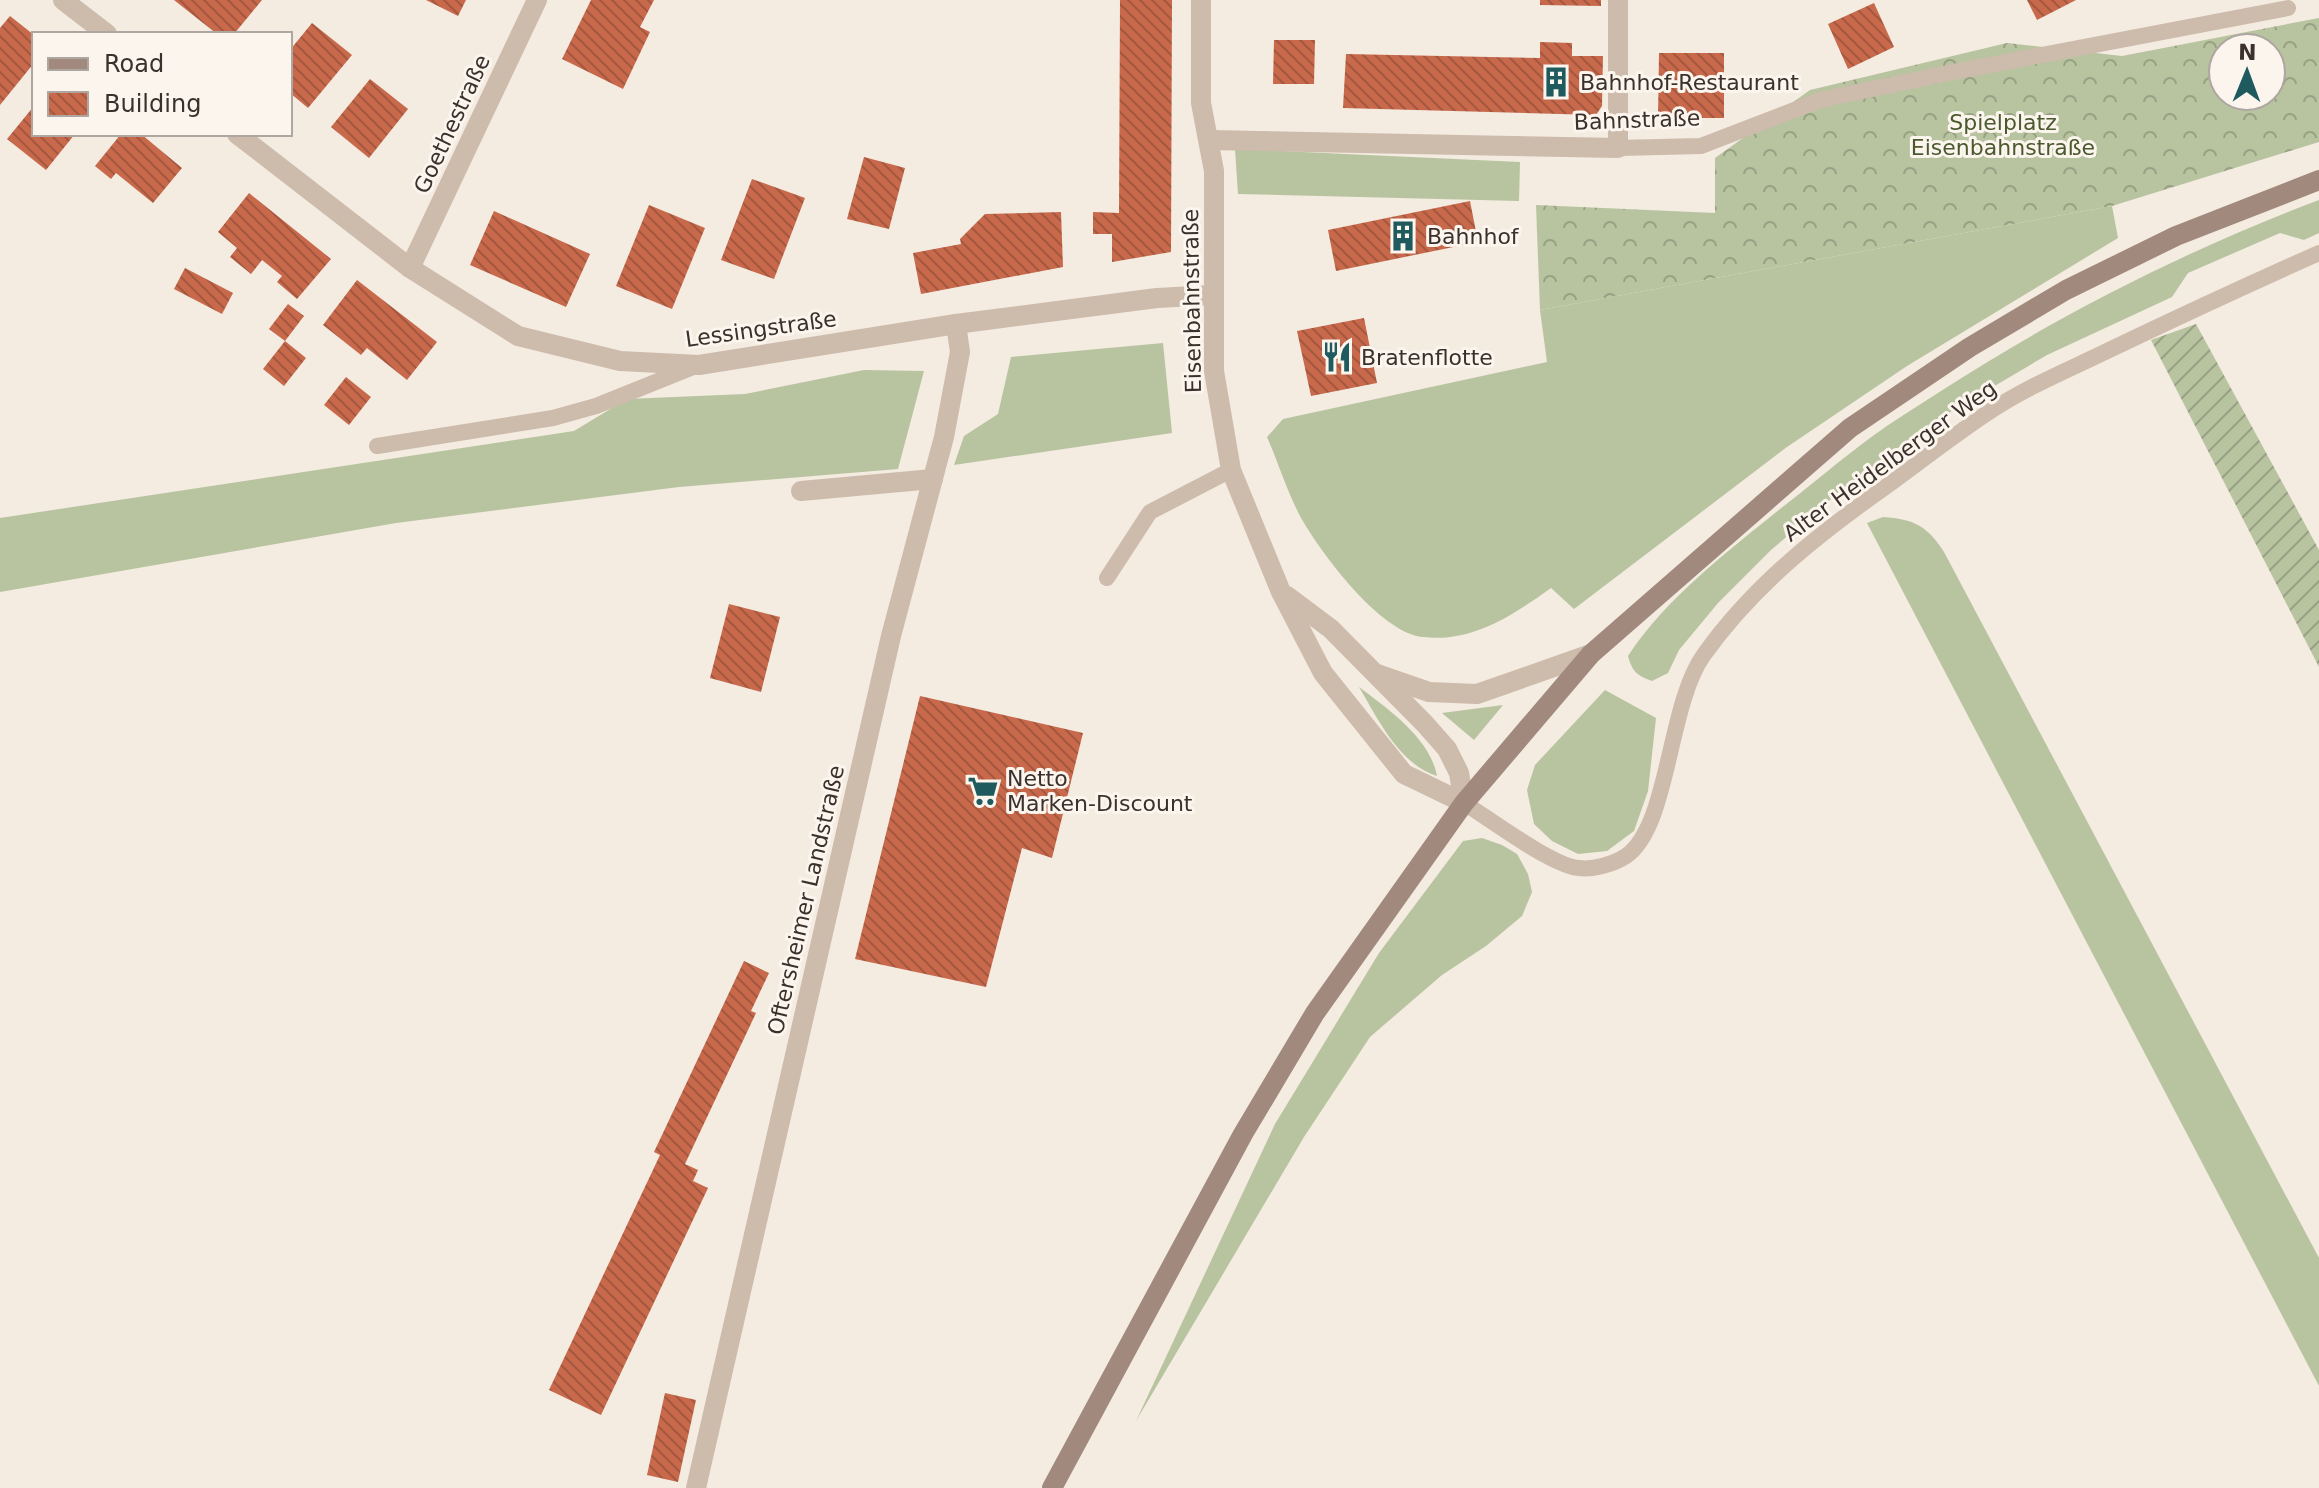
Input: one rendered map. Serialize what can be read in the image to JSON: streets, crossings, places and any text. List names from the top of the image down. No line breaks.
{"streets":{"street":["Bahnstraße","Goethestraße","Eisenbahnstraße","Lessingstraße","Oftersheimer Landstraße"],"lane":["Alter Heidelberger Weg"]},"crossings":[["Bahnstraße","Eisenbahnstraße"],["Goethestraße","Lessingstraße"],["Eisenbahnstraße","Lessingstraße"],["Eisenbahnstraße","Alter Heidelberger Weg"],["Lessingstraße","Oftersheimer Landstraße"]],"parks":["Spielplatz Eisenbahnstraße"],"places":{"building":["Bahnhof-Restaurant","Bahnhof"],"restaurant":["Bratenflotte"],"supermarket":["Netto Marken-Discount"]},"legend":["Road","Building"],"north":"top"}
